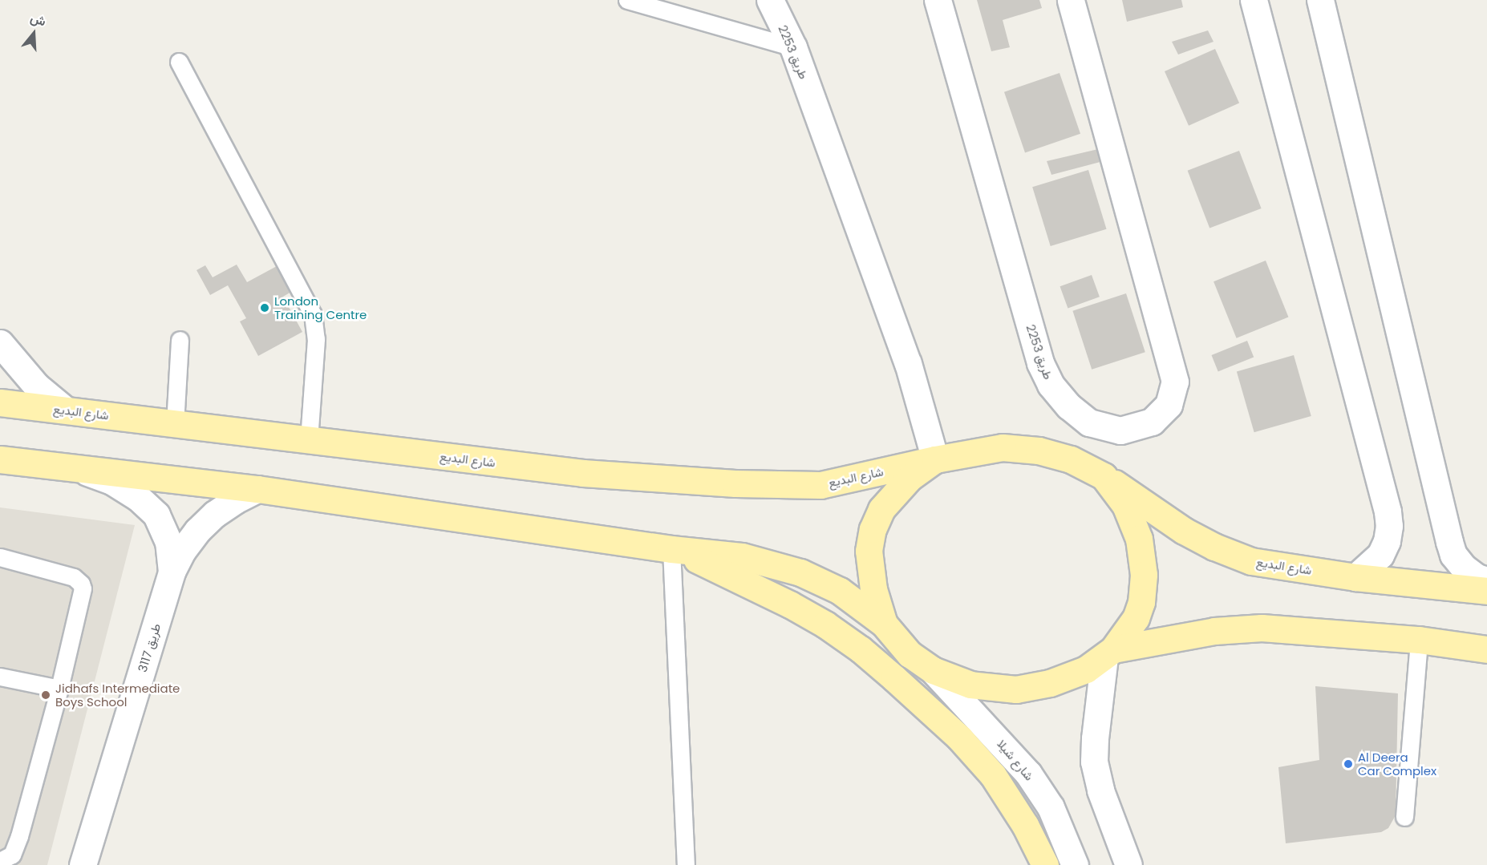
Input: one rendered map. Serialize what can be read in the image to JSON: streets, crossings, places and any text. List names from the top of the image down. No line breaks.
{"streets":{"main road":["شارع البديع"],"street":["طريق 2253","طريق 3117","شارع شيلا"]},"crossings":[["طريق 2253","شارع البديع"]],"places":["London Training Centre","Jidhafs Intermediate Boys School","Al Deera Car Complex"],"north":"top"}
